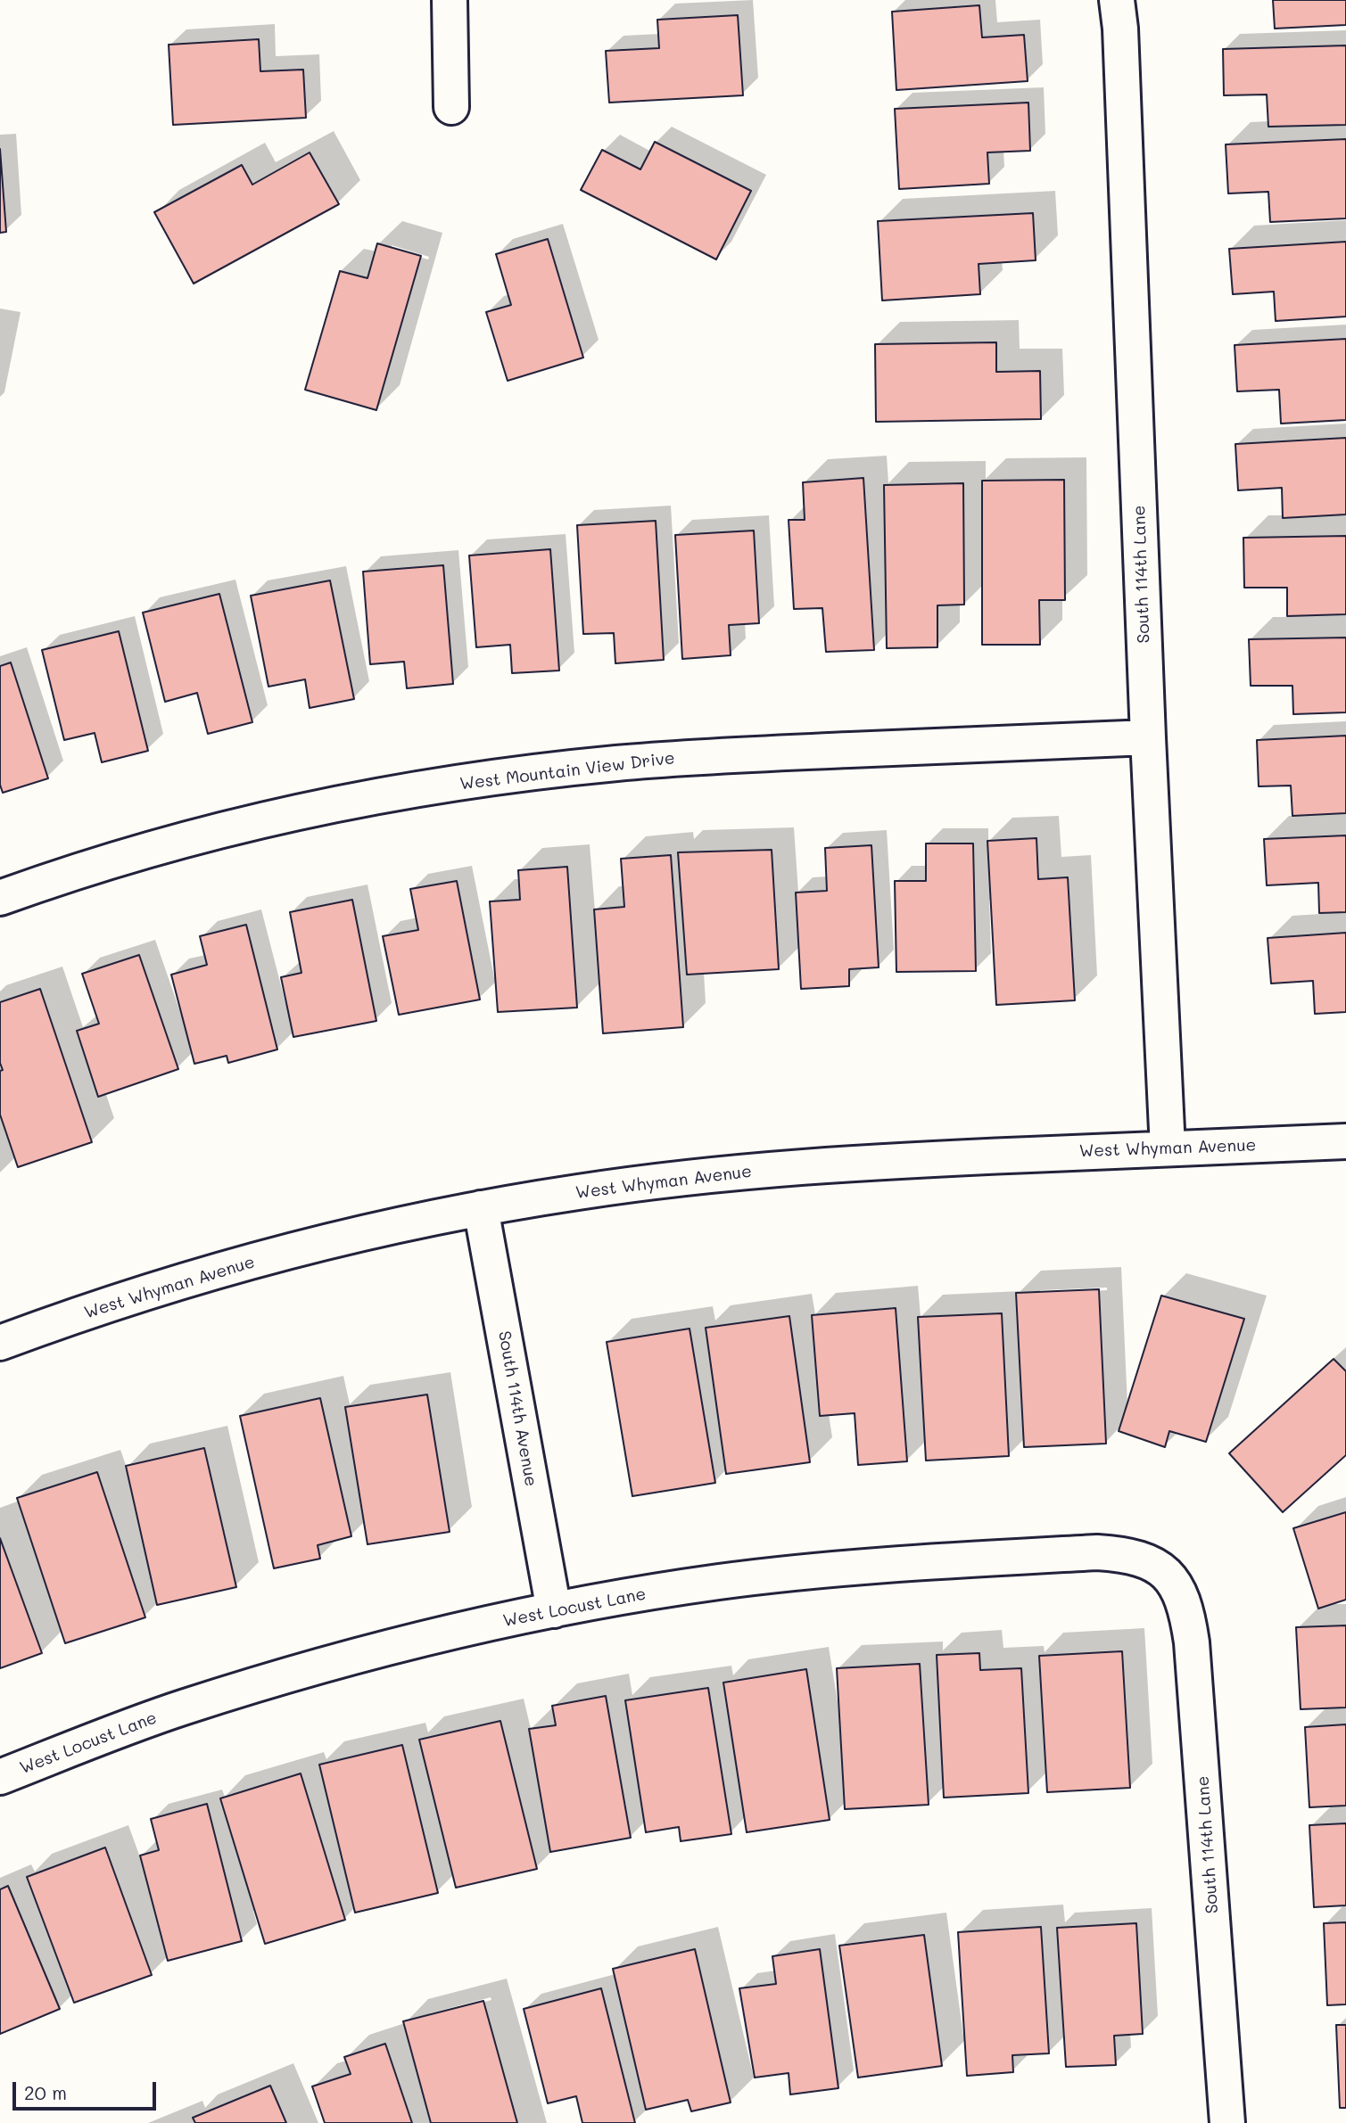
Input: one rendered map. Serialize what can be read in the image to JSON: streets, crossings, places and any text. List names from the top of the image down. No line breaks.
{"streets":{"street":["South 114th Lane","West Mountain View Drive","West Whyman Avenue","South 114th Avenue","West Locust Lane"]},"crossings":[["South 114th Lane","West Mountain View Drive"],["South 114th Lane","West Whyman Avenue"],["South 114th Lane","West Locust Lane"],["West Whyman Avenue","South 114th Avenue"],["South 114th Avenue","West Locust Lane"]],"scale_bar":"20 m"}
